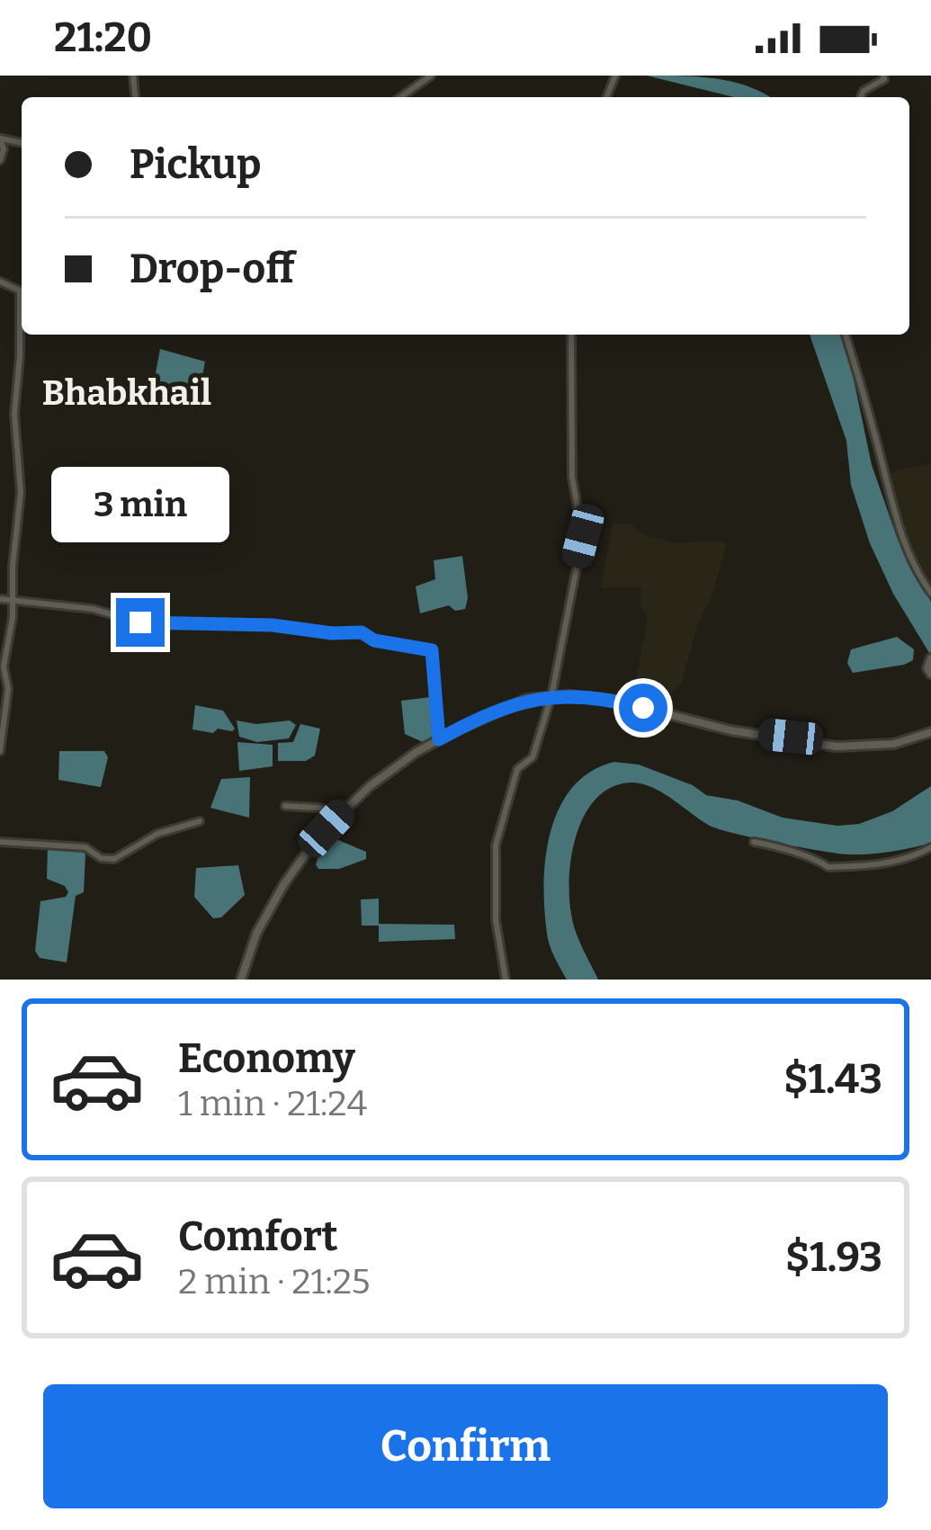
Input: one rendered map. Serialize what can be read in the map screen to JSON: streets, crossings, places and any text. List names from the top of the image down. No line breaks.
{"districts":["Bhabkhail"],"page":{"status":"21:20","banner":["Pickup","Drop-off"],"bubble":"3 min","list":[{"name":"Economy","note":"1 min · 21:24","value":"$1.43"},{"name":"Comfort","note":"2 min · 21:25","value":"$1.93"}],"buttons":"Confirm"}}
